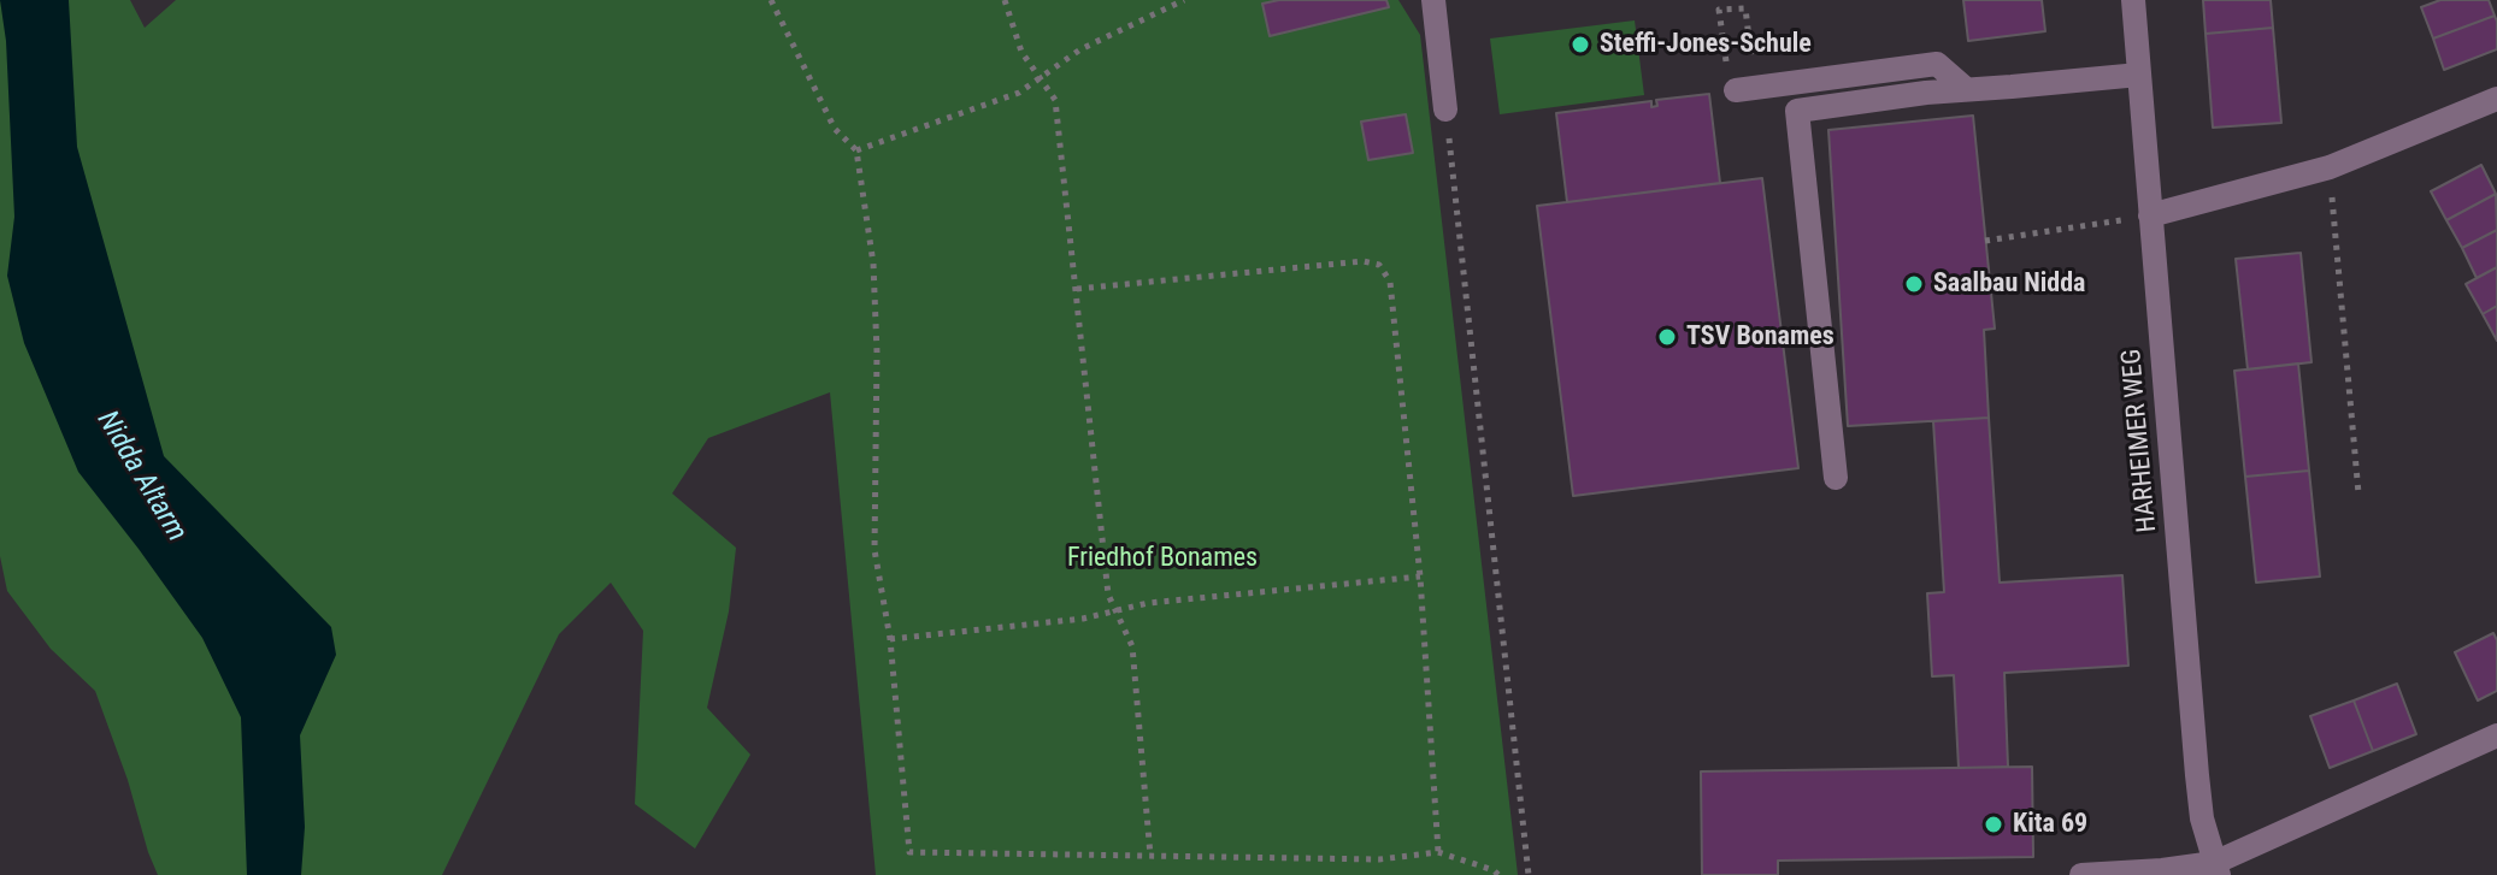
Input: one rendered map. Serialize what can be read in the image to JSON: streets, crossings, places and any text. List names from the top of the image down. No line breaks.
{"streets":{"street":["HARHEIMER WEG"]},"water":["Nidda Altarm"],"parks":["Friedhof Bonames"],"places":["Steffi-Jones-Schule","Saalbau Nidda","TSV Bonames","Kita 69"]}
